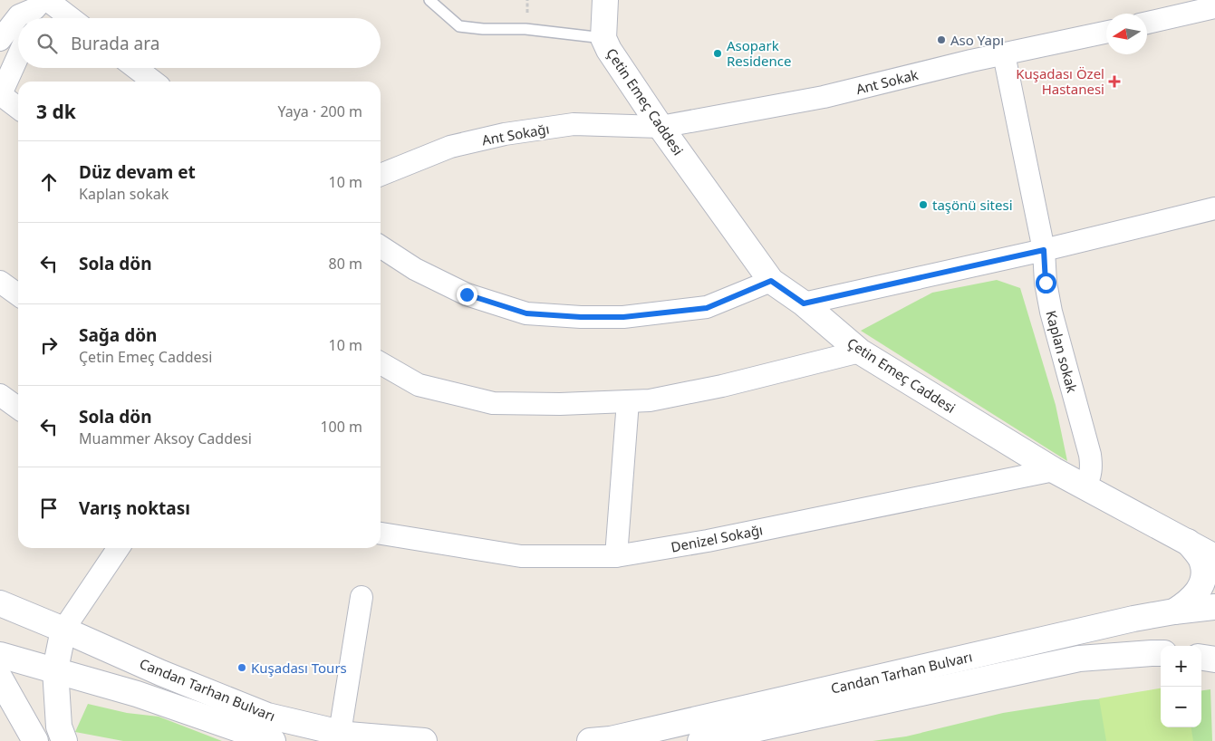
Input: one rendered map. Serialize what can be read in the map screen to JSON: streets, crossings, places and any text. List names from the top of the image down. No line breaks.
{"streets":{"main road":["Çetin Emeç Caddesi","Candan Tarhan Bulvarı"],"street":["Ant Sokak","Ant Sokağı","Kaplan sokak","Denizel Sokağı"]},"crossings":[["Ant Sokak","Çetin Emeç Caddesi"],["Ant Sokak","Ant Sokağı"],["Ant Sokak","Kaplan sokak"],["Çetin Emeç Caddesi","Ant Sokağı"],["Çetin Emeç Caddesi","Kaplan sokak"],["Çetin Emeç Caddesi","Denizel Sokağı"],["Çetin Emeç Caddesi","Candan Tarhan Bulvarı"]],"places":{"other":["Aso Yapı","Asopark Residence","taşönü sitesi","Kuşadası Tours"],"health":["Kuşadası Özel Hastanesi"]},"north":"left","page":{"search":"Burada ara","heading":["3 dk","Yaya · 200 m"],"list":[["Düz devam et","Kaplan sokak","10 m"],["Sola dön","80 m"],["Sağa dön","Çetin Emeç Caddesi","10 m"],["Sola dön","Muammer Aksoy Caddesi","100 m"],"Varış noktası"],"map_buttons":["+","−"]}}
